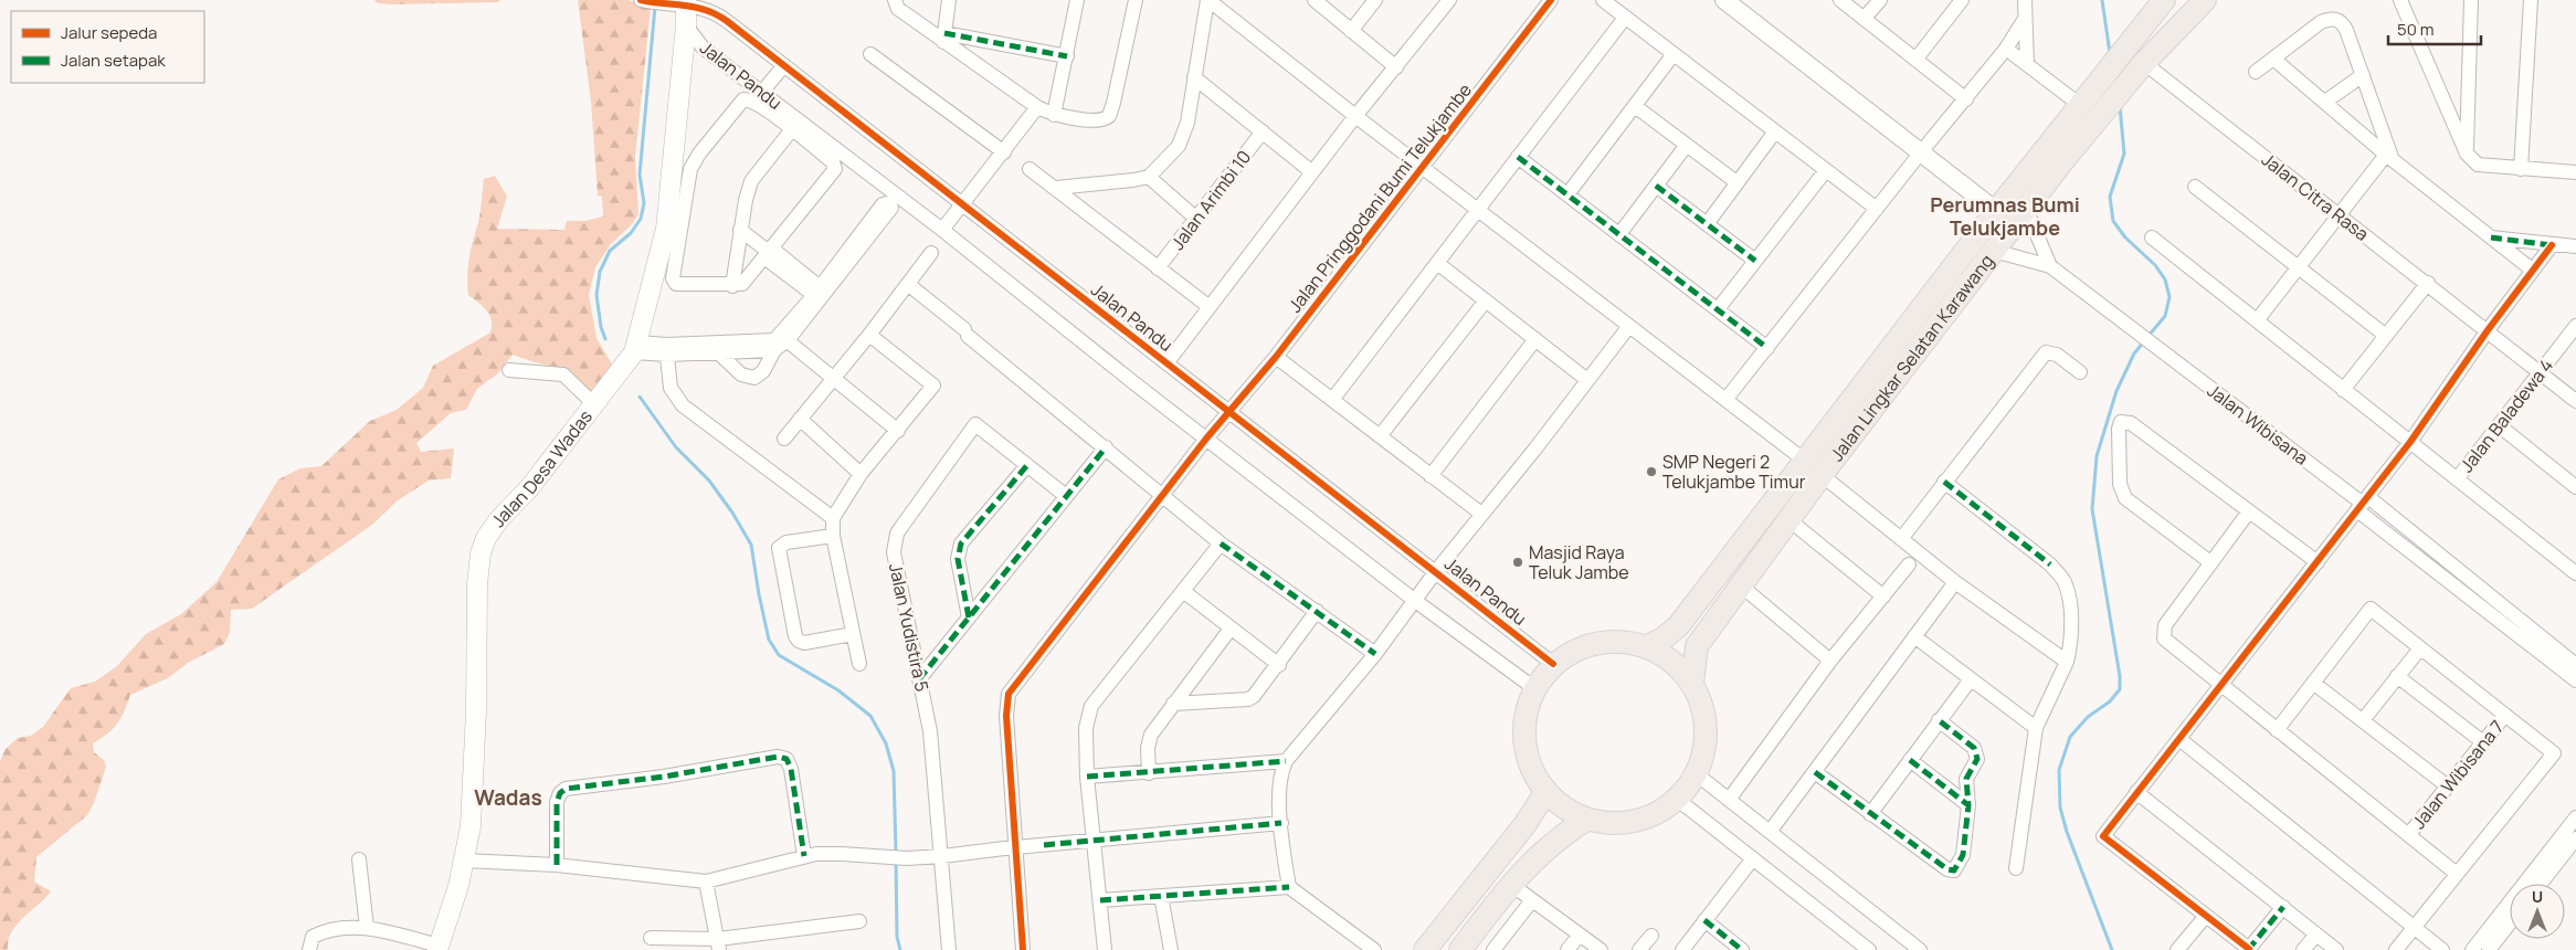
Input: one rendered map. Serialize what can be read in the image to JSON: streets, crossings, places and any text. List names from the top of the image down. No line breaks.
{"streets":{"main road":["Jalan Lingkar Selatan Karawang","Jalan Desa Wadas"],"street":["Jalan Pandu","Jalan Citra Rasa","Jalan Pringgodani Bumi Telukjambe","Jalan Arimbi 10","Jalan Baladewa 4","Jalan Wibisana","Jalan Yudistira 5","Jalan Wibisana 7"]},"crossings":[["Jalan Pandu","Jalan Pringgodani Bumi Telukjambe"],["Jalan Pandu","Jalan Lingkar Selatan Karawang"],["Jalan Pandu","Jalan Desa Wadas"],["Jalan Citra Rasa","Jalan Lingkar Selatan Karawang"],["Jalan Citra Rasa","Jalan Baladewa 4"]],"districts":["Perumnas Bumi Telukjambe","Wadas"],"places":["SMP Negeri 2 Telukjambe Timur","Masjid Raya Teluk Jambe"],"legend":["Jalur sepeda","Jalan setapak"],"scale_bar":"50 m","north":"top"}
